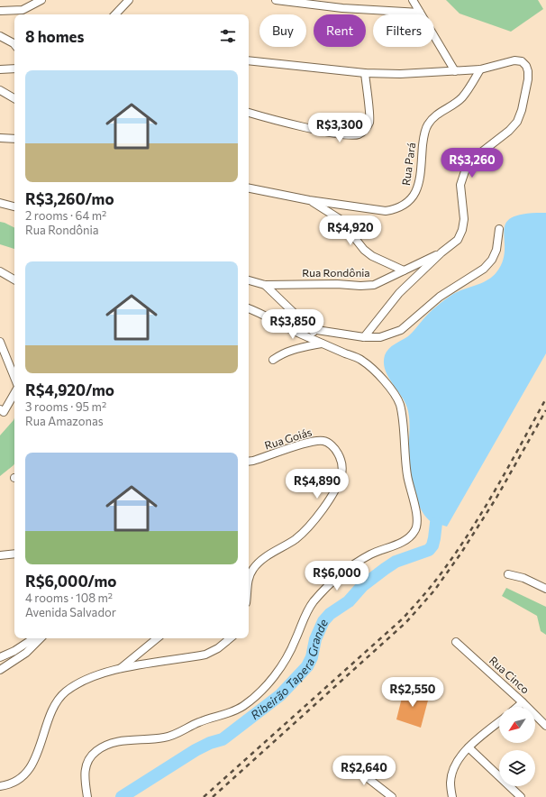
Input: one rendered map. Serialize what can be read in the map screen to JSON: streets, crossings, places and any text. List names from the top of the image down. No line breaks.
{"streets":{"street":["Rua Pará","Rua Rondônia","Rua Goiás","Rua Cinco"]},"crossings":[["Rua Pará","Rua Rondônia"]],"water":["Ribeirão Tapera Grande"],"north":"bottom left","page":{"chip":["Buy","Rent","Filters"],"heading":"8 homes","list":[{"name":"R$3,260/mo","note":"2 rooms · 64 m² · Rua Rondônia"},{"name":"R$4,920/mo","note":"3 rooms · 95 m² · Rua Amazonas"},{"name":"R$6,000/mo","note":"4 rooms · 108 m² · Avenida Salvador"}],"price":["R$3,300","R$3,260","R$4,920","R$3,850","R$4,890","R$6,000","R$2,550","R$2,640"]}}
